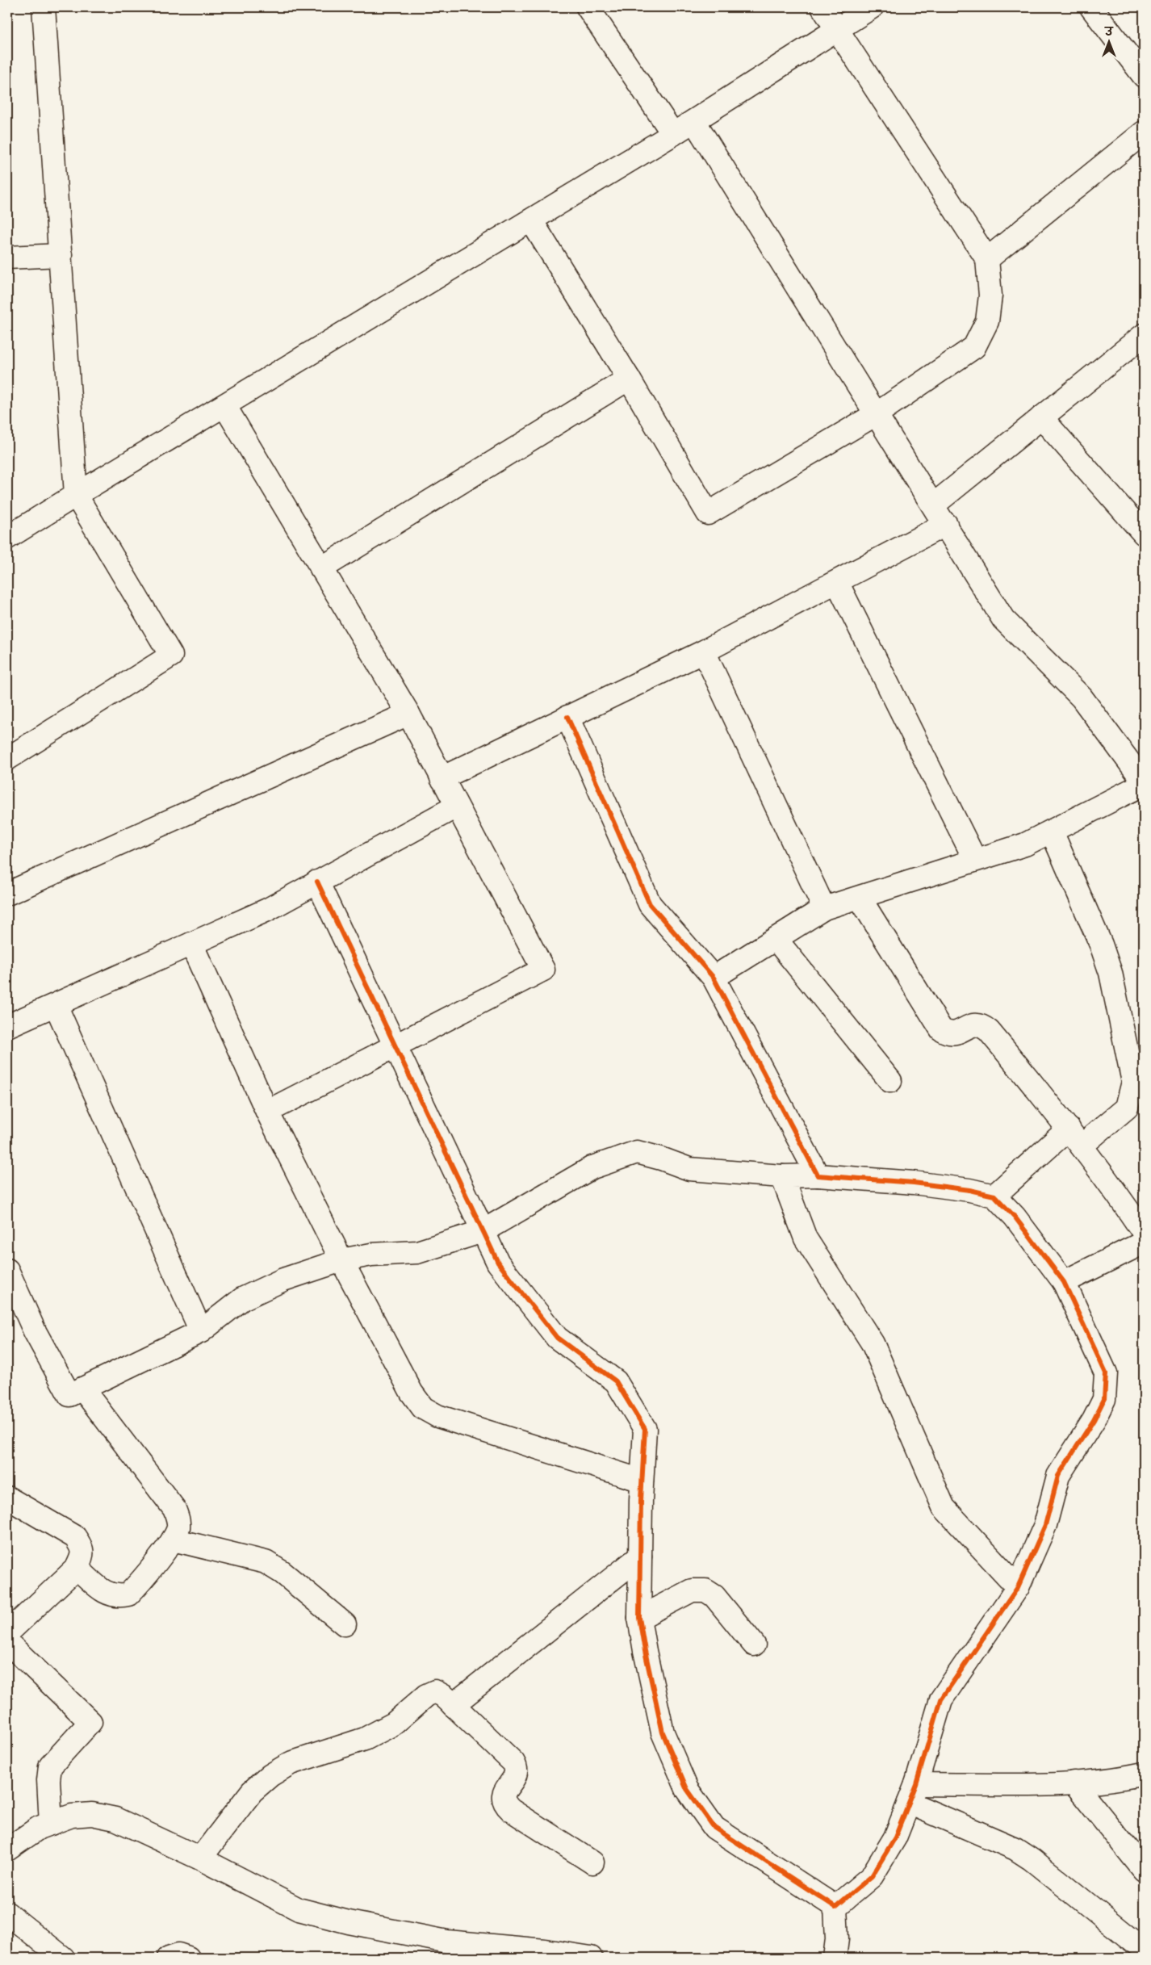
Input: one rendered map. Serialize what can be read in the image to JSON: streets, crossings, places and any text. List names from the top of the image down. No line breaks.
{"north":"top"}
